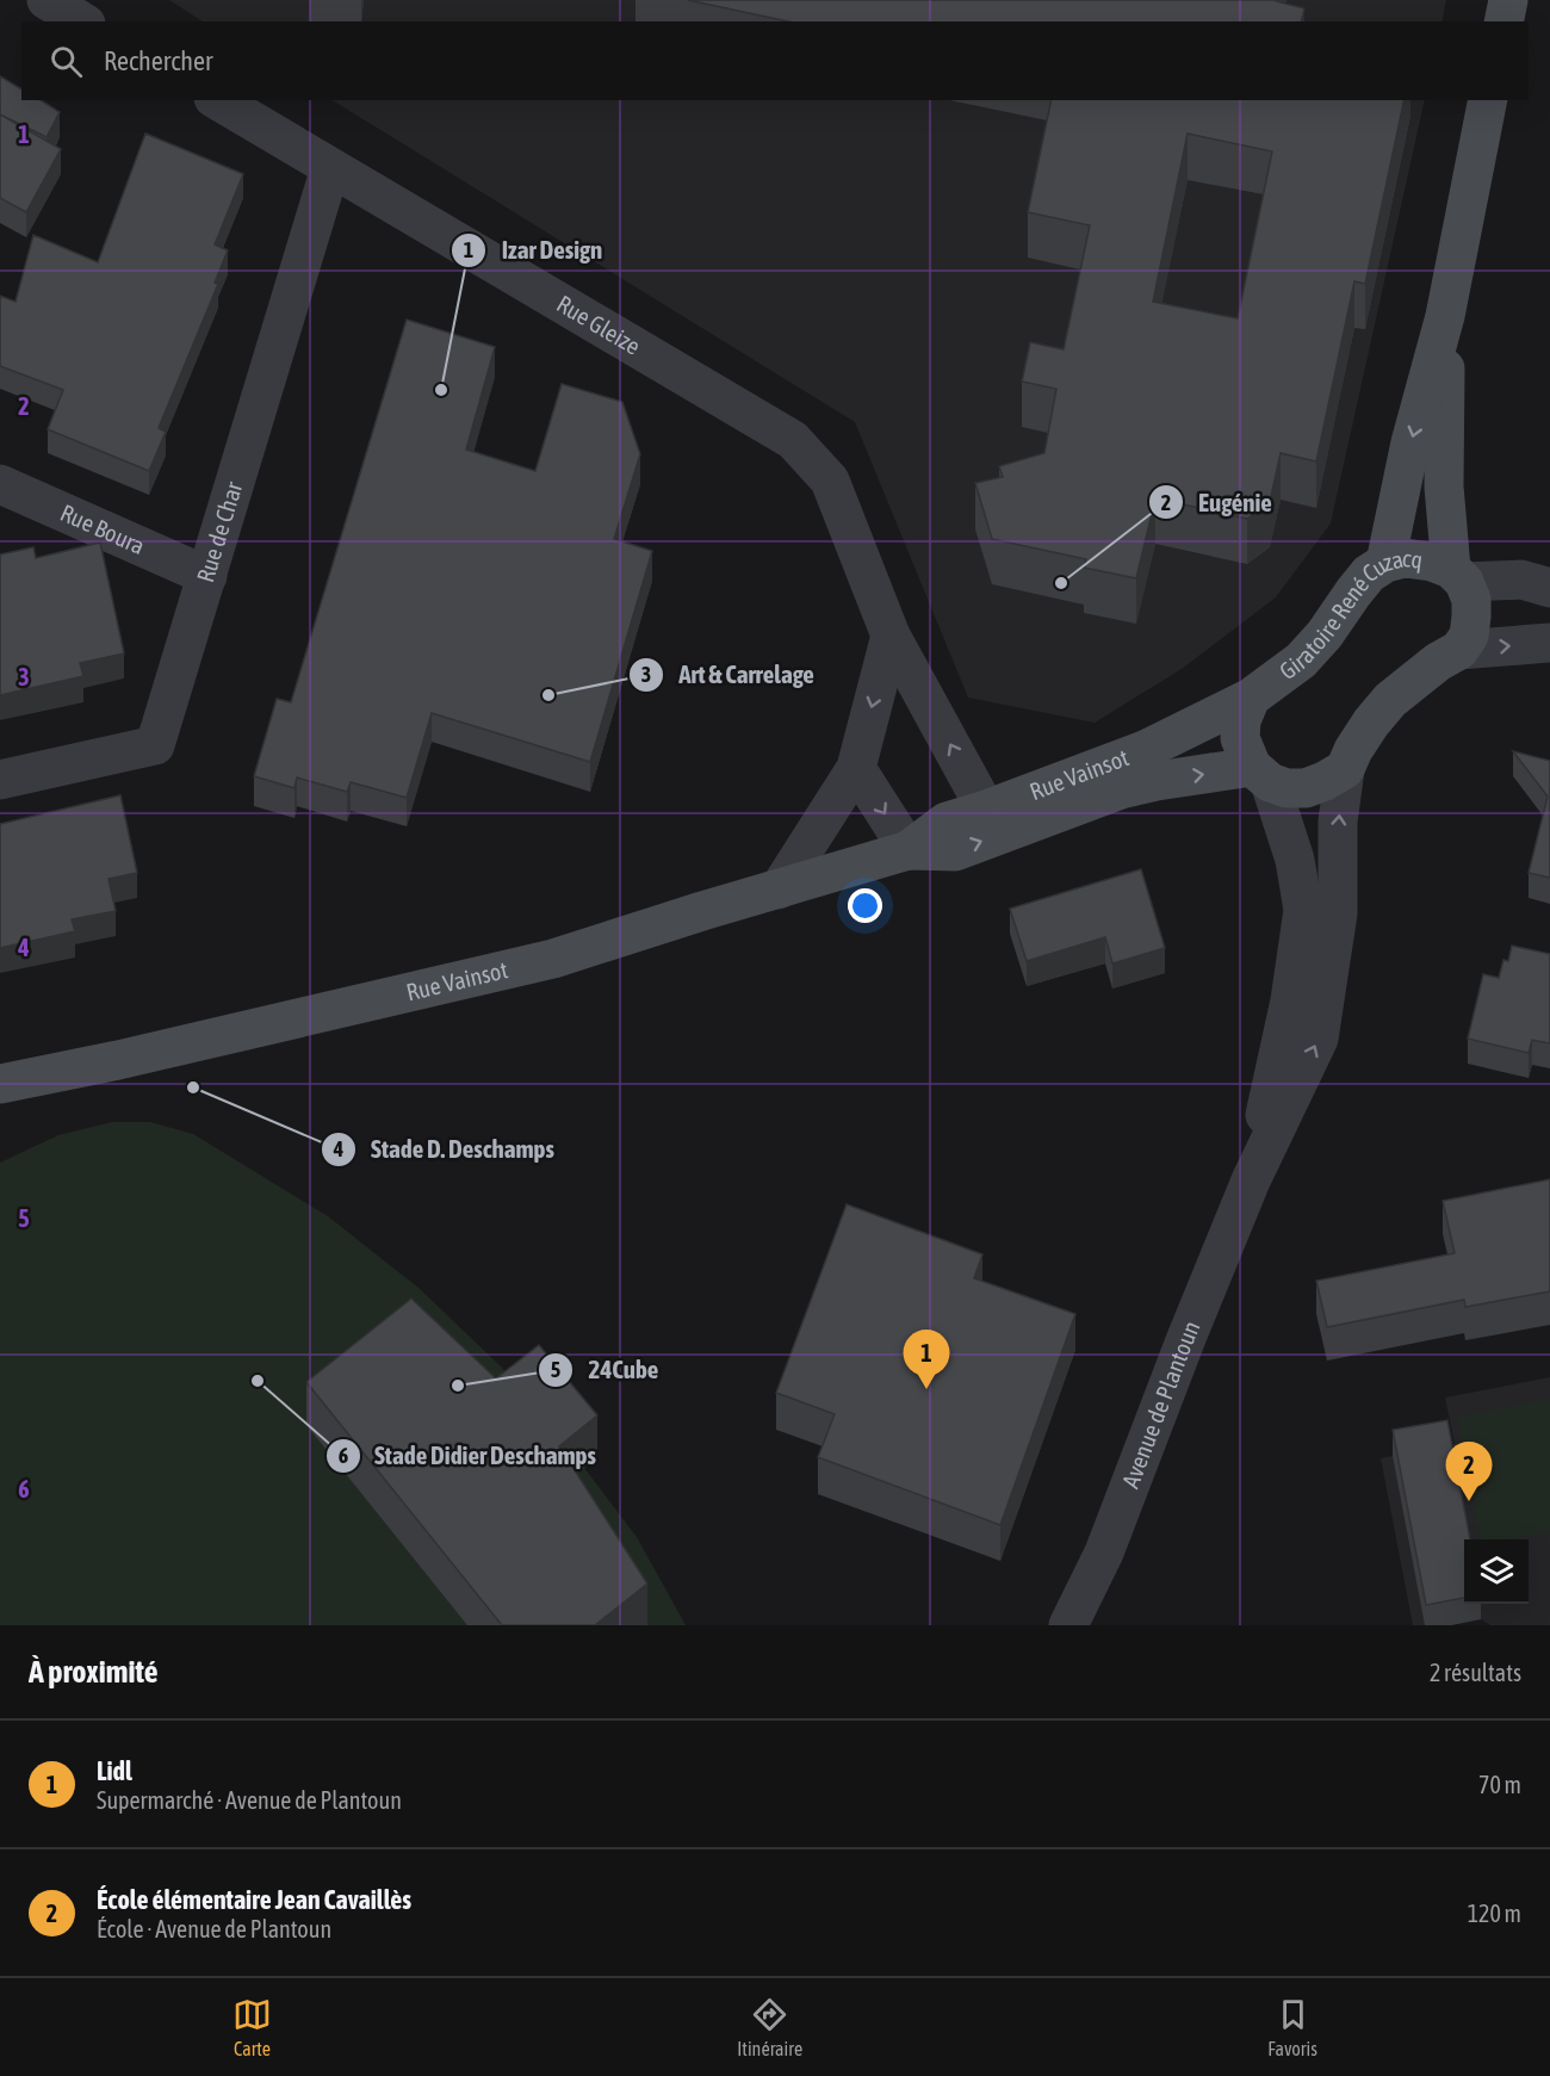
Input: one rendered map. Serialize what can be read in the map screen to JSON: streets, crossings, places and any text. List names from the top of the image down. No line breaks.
{"streets":{"main road":["Giratoire René Cuzacq","Rue Vainsot"],"street":["Rue Gleize","Rue Boura","Rue de Char","Avenue de Plantoun"]},"crossings":[["Rue Gleize","Rue de Char"],["Rue Gleize","Rue Vainsot"],["Rue Boura","Rue de Char"],["Giratoire René Cuzacq","Rue Vainsot"],["Giratoire René Cuzacq","Avenue de Plantoun"],["Rue Vainsot","Avenue de Plantoun"]],"places":["Izar Design","Eugénie","Art & Carrelage","Stade D. Deschamps","Stade Didier Deschamps","24Cube"],"page":{"search":"Rechercher","pins":["1","2"],"heading":["À proximité","2 résultats"],"list":[{"mark":"1","name":"Lidl","note":"Supermarché · Avenue de Plantoun","value":"70 m"},{"mark":"2","name":"École élémentaire Jean Cavaillès","note":"École · Avenue de Plantoun","value":"120 m"}],"nav":["Carte","Itinéraire","Favoris"]},"grid":{"rows":["1","2","3","4","5","6"]}}
